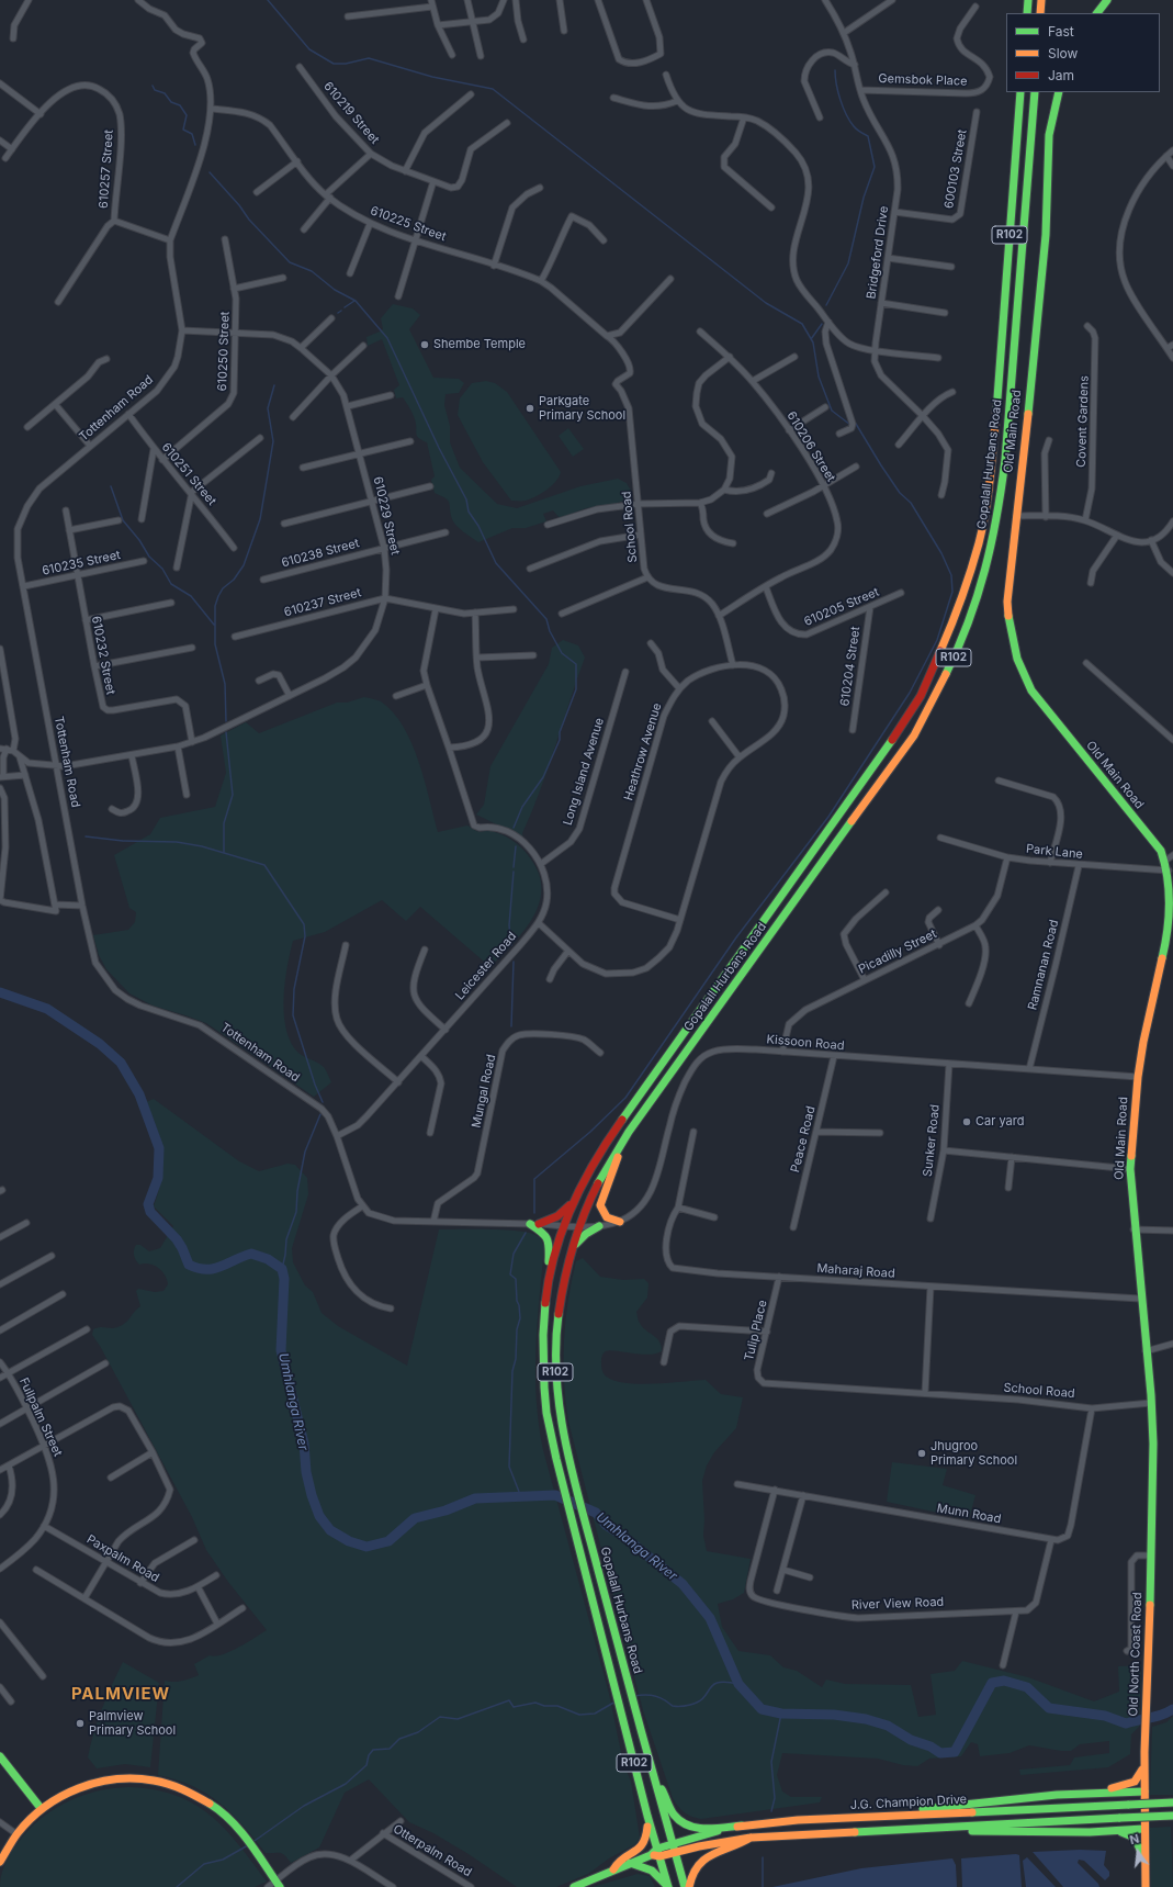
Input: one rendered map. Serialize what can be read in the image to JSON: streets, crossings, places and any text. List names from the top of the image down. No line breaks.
{"streets":{"main road":["R102","Old Main Road","Gopalall Hurbans Road","Old North Coast Road","J.G. Champion Drive"],"street":["Gemsbok Place","610219 Street","610257 Street","600103 Street","610225 Street","Bridgeford Drive","610250 Street","Tottenham Road","Covent Gardens","610206 Street","610251 Street","610229 Street","School Road","610238 Street","610235 Street","610237 Street","610205 Street","610232 Street","610204 Street","Heathrow Avenue","Long Island Avenue","Park Lane","Picadilly Street","Ramnanan Road","Leicester Road","Kissoon Road","Mungal Road","Peace Road","Sunker Road","Maharaj Road","Tulip Place","Fullpalm Street","Munn Road","Paxpalm Road","River View Road","Otterpalm Road"]},"crossings":[["Gemsbok Place","Bridgeford Drive"],["610257 Street","Tottenham Road"],["600103 Street","Bridgeford Drive"],["610225 Street","Tottenham Road"],["610225 Street","School Road"],["610250 Street","610251 Street"],["610250 Street","610229 Street"],["Tottenham Road","610251 Street"],["Tottenham Road","610229 Street"],["Tottenham Road","610235 Street"],["Tottenham Road","Leicester Road"],["Old Main Road","School Road"],["Old Main Road","Park Lane"],["Old Main Road","Kissoon Road"],["Old Main Road","Maharaj Road"],["Old Main Road","Old North Coast Road"],["610206 Street","School Road"],["610206 Street","610205 Street"],["Gopalall Hurbans Road","Kissoon Road"],["Gopalall Hurbans Road","J.G. Champion Drive"],["610229 Street","610238 Street"],["610229 Street","610237 Street"],["610229 Street","610232 Street"],["School Road","Heathrow Avenue"],["School Road","Tulip Place"],["610235 Street","610232 Street"],["610205 Street","610204 Street"],["Heathrow Avenue","Leicester Road"],["Long Island Avenue","Leicester Road"],["Park Lane","Picadilly Street"],["Park Lane","Ramnanan Road"],["Picadilly Street","Kissoon Road"],["Ramnanan Road","Kissoon Road"],["Kissoon Road","Peace Road"],["Kissoon Road","Sunker Road"],["Maharaj Road","Tulip Place"],["Fullpalm Street","Paxpalm Road"],["Munn Road","River View Road"]],"districts":["PALMVIEW"],"water":["Umhlanga River"],"places":["Shembe Temple","Parkgate Primary School","Car yard","Jhugroo Primary School","Palmview Primary School"],"legend":["Fast","Slow","Jam"],"north":"top"}
